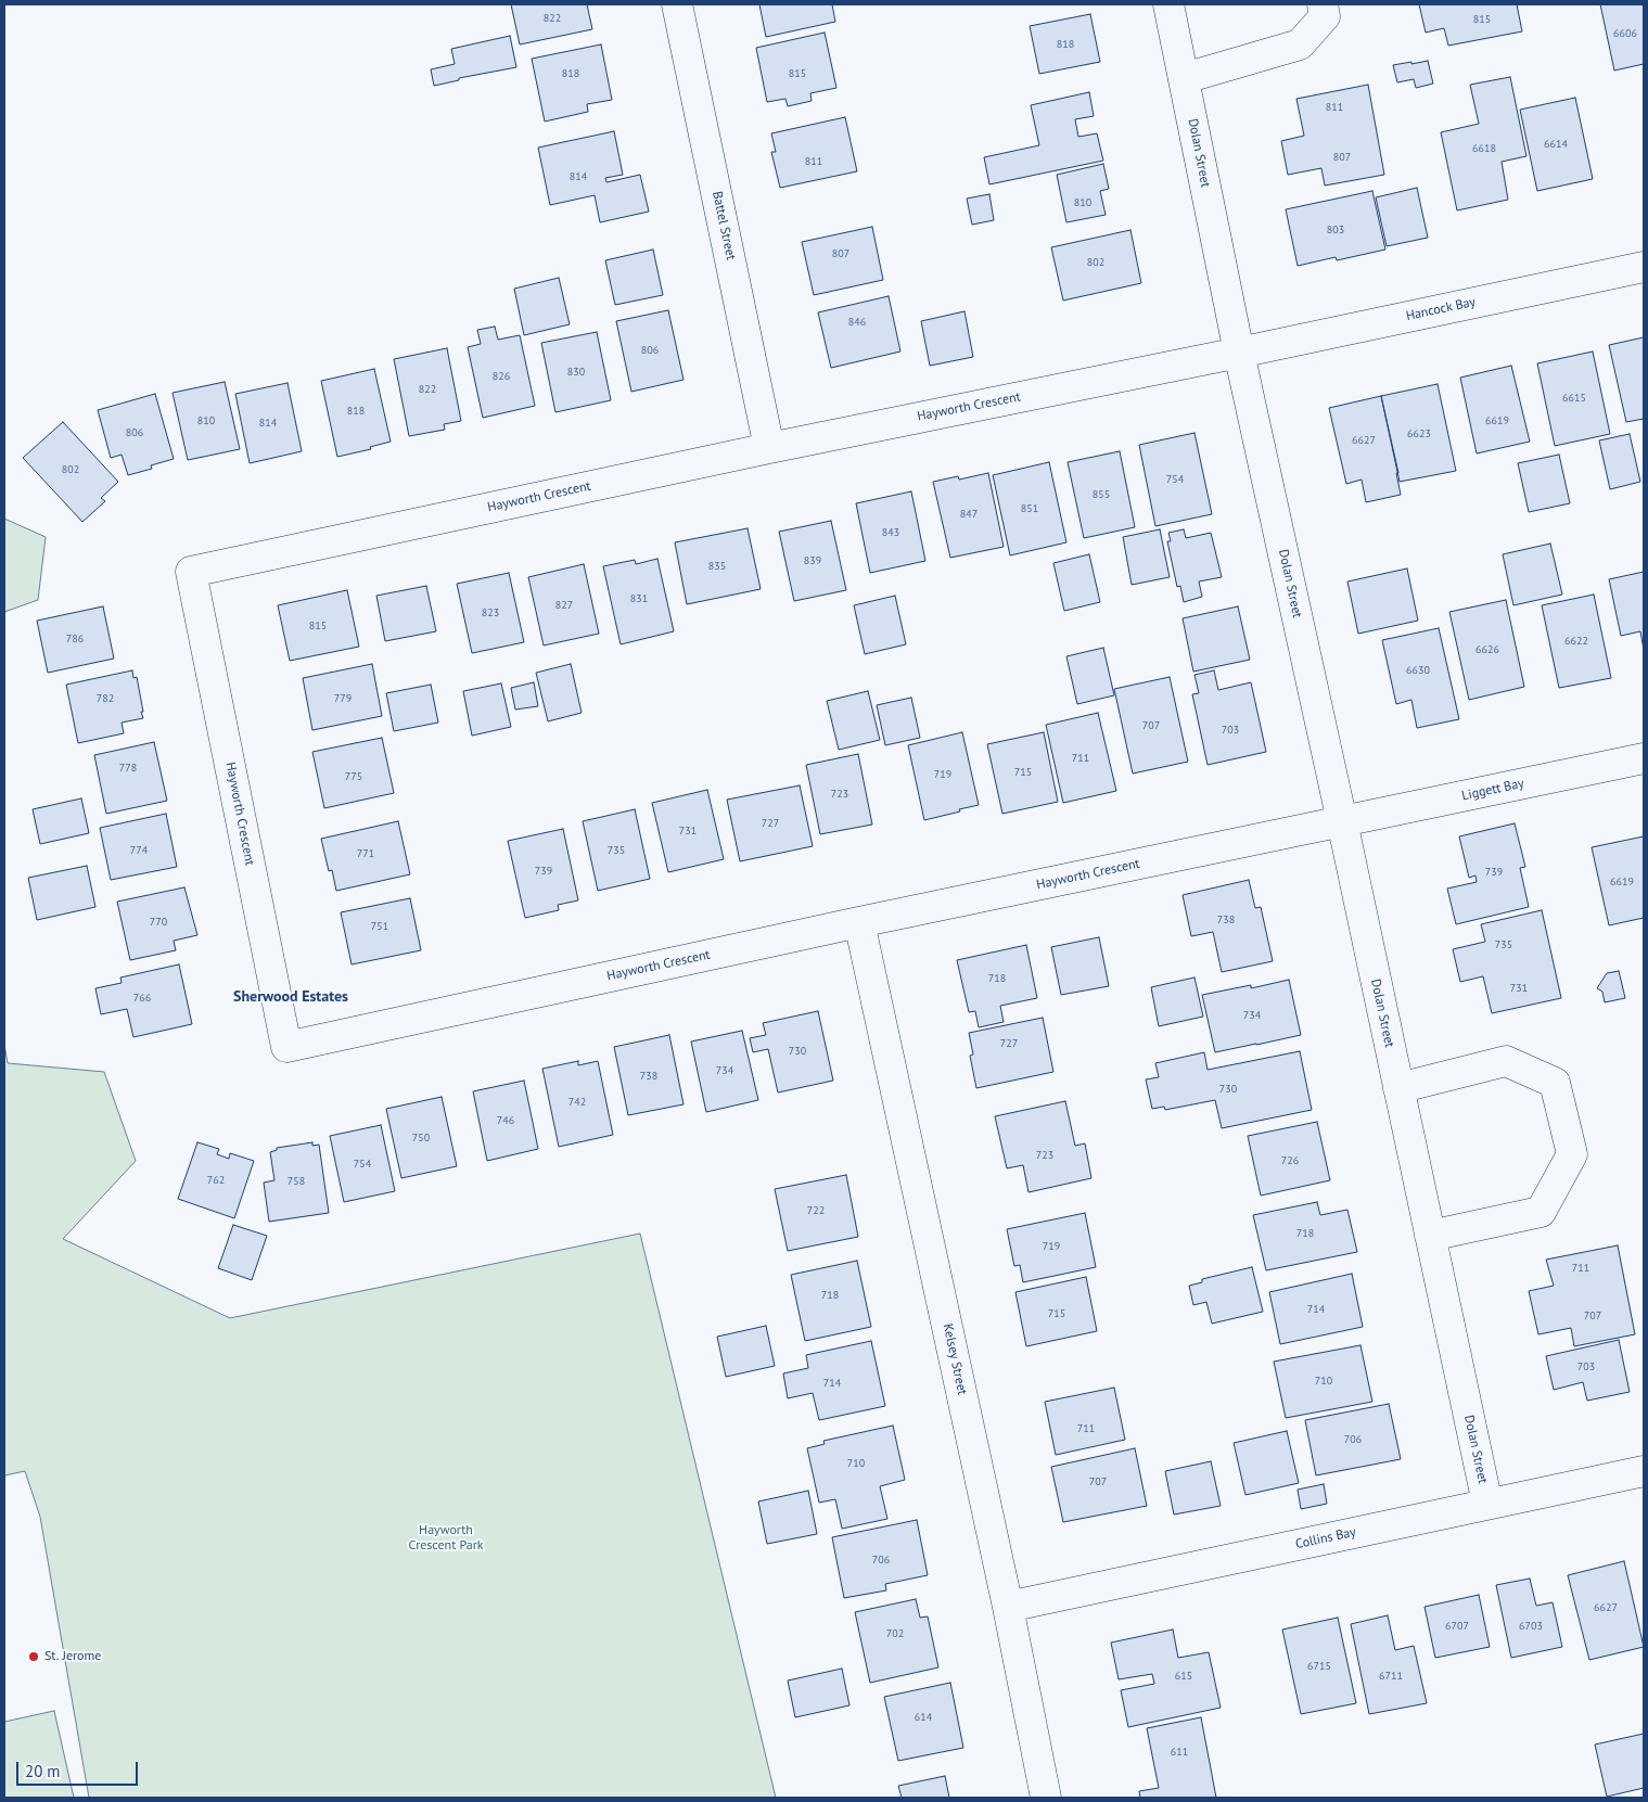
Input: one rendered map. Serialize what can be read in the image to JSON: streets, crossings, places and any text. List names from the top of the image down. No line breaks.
{"streets":{"street":["Dolan Street","Battel Street","Hancock Bay","Hayworth Crescent","Liggett Bay","Kelsey Street","Collins Bay"]},"crossings":[["Dolan Street","Hancock Bay"],["Dolan Street","Hayworth Crescent"],["Dolan Street","Liggett Bay"],["Dolan Street","Collins Bay"],["Battel Street","Hayworth Crescent"],["Hancock Bay","Hayworth Crescent"],["Hayworth Crescent","Liggett Bay"],["Hayworth Crescent","Kelsey Street"],["Kelsey Street","Collins Bay"]],"districts":["Sherwood Estates"],"parks":["Hayworth Crescent Park"],"places":["St. Jerome"],"house_numbers":["822","815","6606","818","818","815","811","6614","6618","807","811","814","810","803","807","802","846","806","830","826","822","6615","818","810","6619","814","806","6623","6627","802","754","855","851","847","843","839","835","831","827","823","815","786","6622","6626","6630","782","779","707","703","711","778","715","719","775","723","727","731","774","735","771","739","739","6619","738","770","751","735","718","731","766","734","727","730","734","738","730","742","746","750","723","726","754","762","758","722","718","719","711","718","714","715","707","703","710","714","711","706","710","707","706","6627","6707","6703","702","6715","615","6711","614","611"],"scale_bar":"20 m"}
